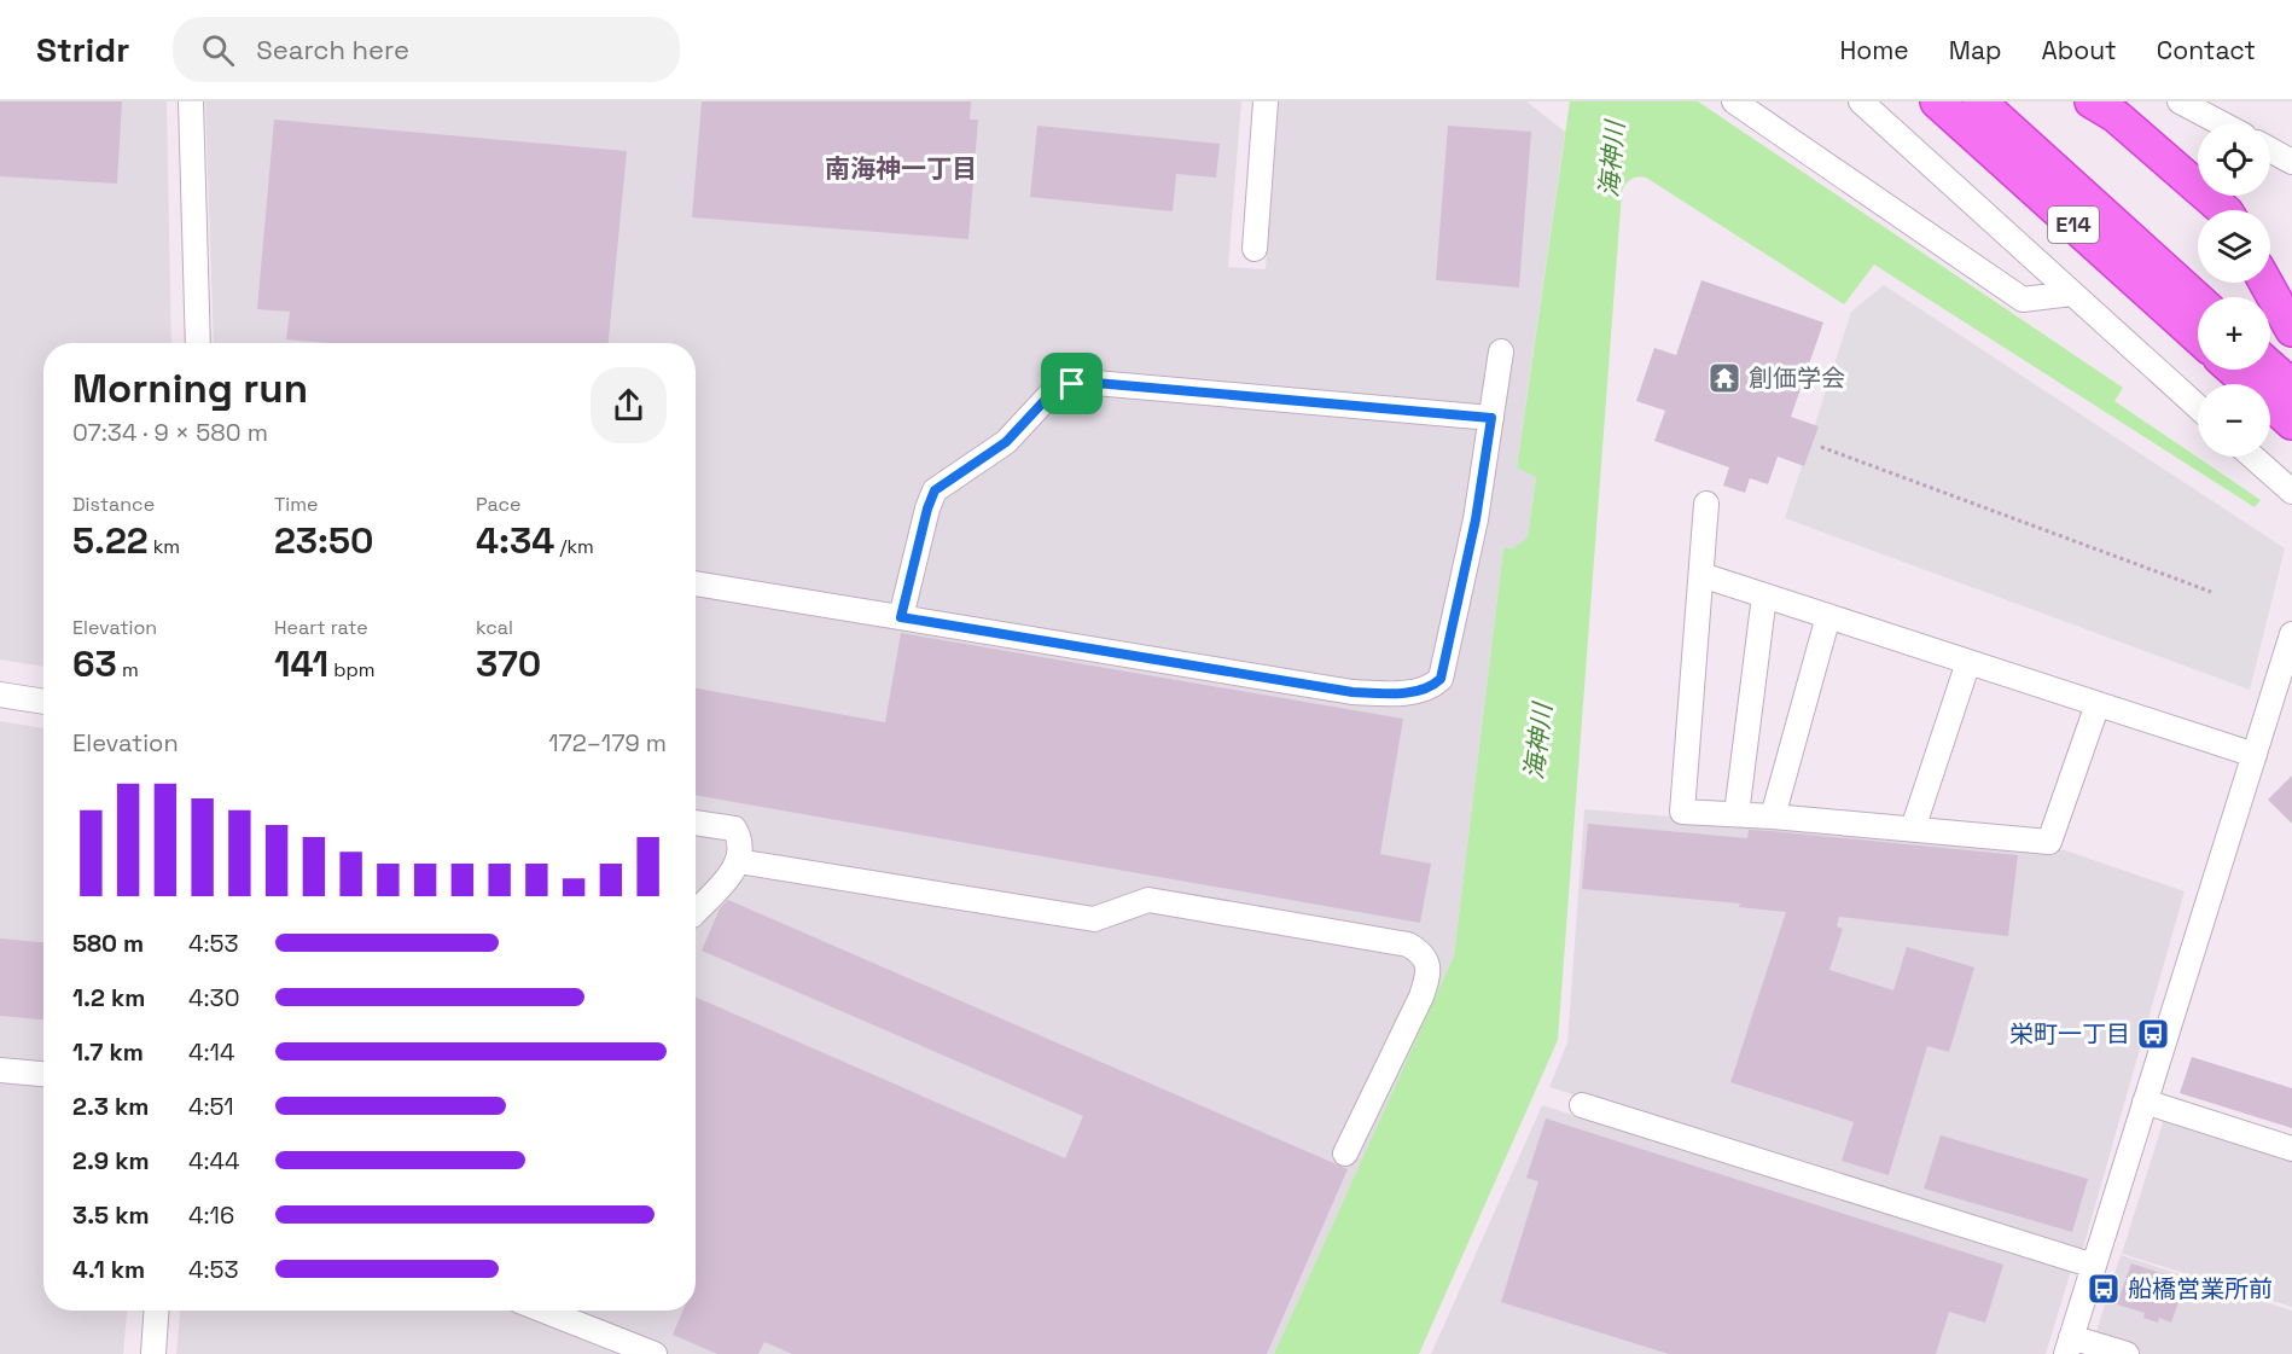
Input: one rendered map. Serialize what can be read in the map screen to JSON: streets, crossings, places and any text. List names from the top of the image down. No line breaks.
{"streets":{"highway":["E14"]},"districts":["南海神一丁目"],"water":["海神川"],"places":{"temple":["創価学会"],"bus stop":["栄町一丁目","船橋営業所前"]},"page":{"header":"Stridr","search":"Search here","nav":["Home","Map","About","Contact"],"map_buttons":["+","−"],"heading":["Morning run","07:34 · 9 × 580 m"],"stats":[["Distance","5.22 km"],["Time","23:50"],["Pace","4:34 /km"],["Elevation","63 m"],["Heart rate","141 bpm"],["kcal","370"]],"chart":["Elevation","172–179 m"],"list":[{"name":"580 m","note":"4:53"},{"name":"1.2 km","note":"4:30"},{"name":"1.7 km","note":"4:14"},{"name":"2.3 km","note":"4:51"},{"name":"2.9 km","note":"4:44"},{"name":"3.5 km","note":"4:16"},{"name":"4.1 km","note":"4:53"}]}}
